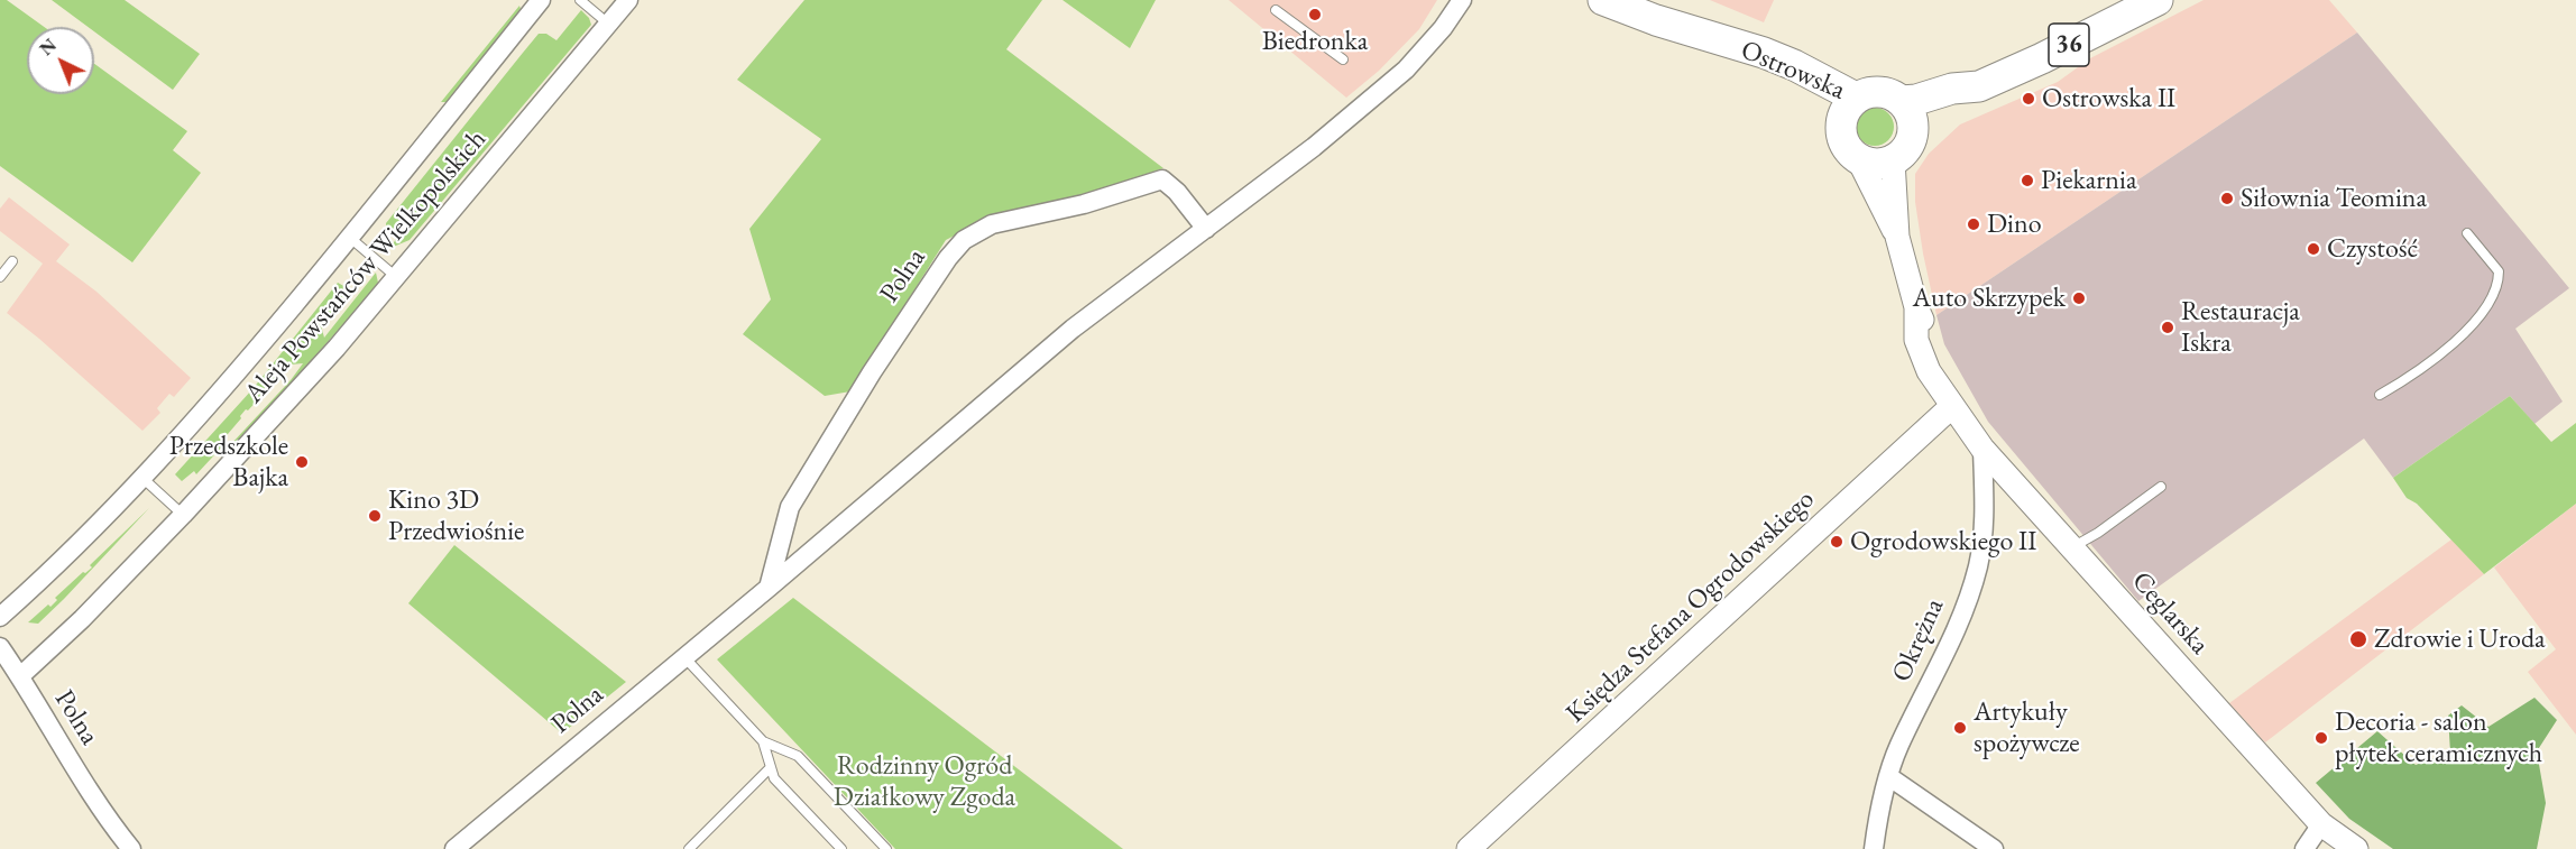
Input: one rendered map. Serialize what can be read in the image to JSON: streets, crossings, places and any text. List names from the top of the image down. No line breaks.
{"streets":{"main road":["36","Ostrowska"],"street":["Aleja Powstańców Wielkopolskich","Polna","Księdza Stefana Ogrodowskiego","Ceglarska","Okrężna"]},"crossings":[["36","Ostrowska"],["36","Ceglarska"],["Ostrowska","Ceglarska"],["Aleja Powstańców Wielkopolskich","Polna"],["Księdza Stefana Ogrodowskiego","Ceglarska"],["Ceglarska","Okrężna"]],"parks":["Rodzinny Ogród Działkowy Zgoda"],"places":["Biedronka","Ostrowska II","Piekarnia","Siłownia Teomina","Dino","Czystość","Auto Skrzypek","Restauracja Iskra","Przedszkole Bajka","Kino 3D Przedwiośnie","Ogrodowskiego II","Zdrowie i Uroda","Artykuły spożywcze","Decoria - salon płytek ceramicznych"],"north":"top left"}
